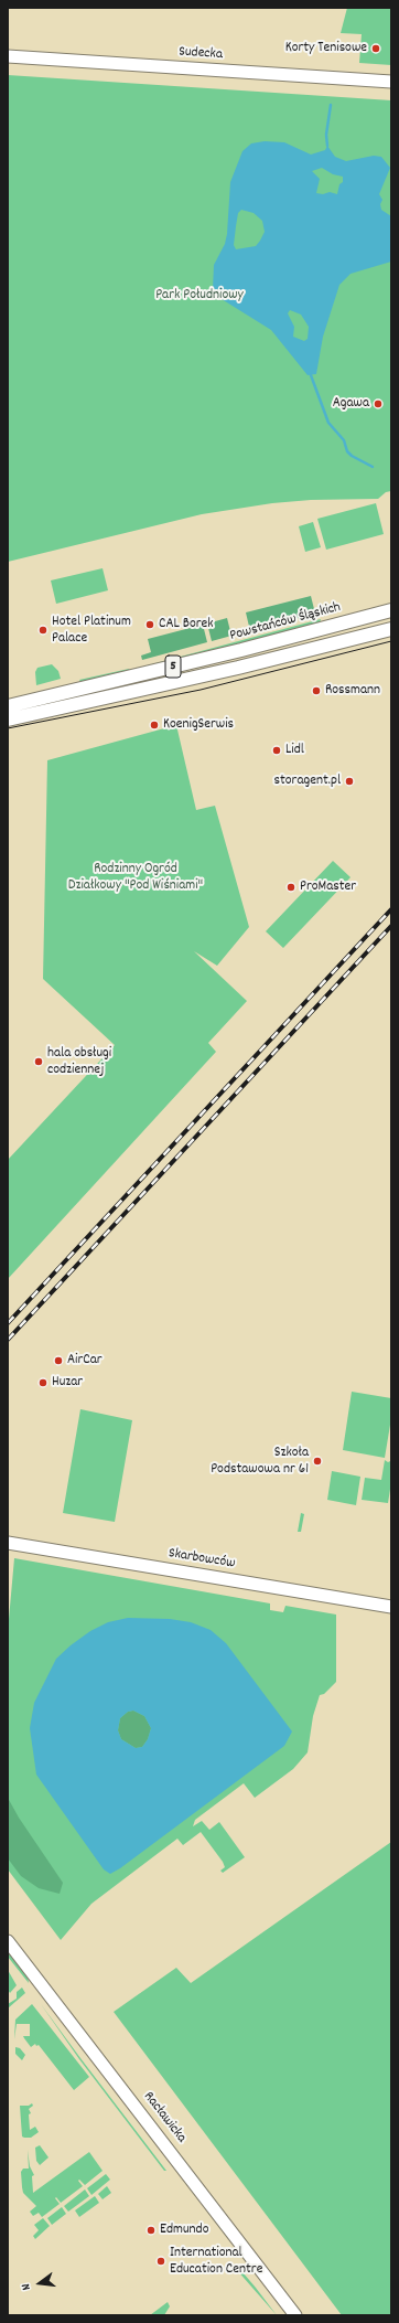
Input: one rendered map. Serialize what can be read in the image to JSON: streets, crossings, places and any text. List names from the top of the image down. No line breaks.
{"streets":{"main road":["Powstańców Śląskich","5"],"street":["Sudecka","Skarbowców","Racławicka"]},"parks":["Park Południowy","Rodzinny Ogród Działkowy \"Pod Wiśniami\""],"places":["Korty Tenisowe","Agawa","CAL Borek","Hotel Platinum Palace","Rossmann","KoenigSerwis","Lidl","storagent.pl","ProMaster","hala obsługi codziennej","AirCar","Huzar","Szkoła Podstawowa nr 61","Edmundo","International Education Centre"],"north":"left"}
